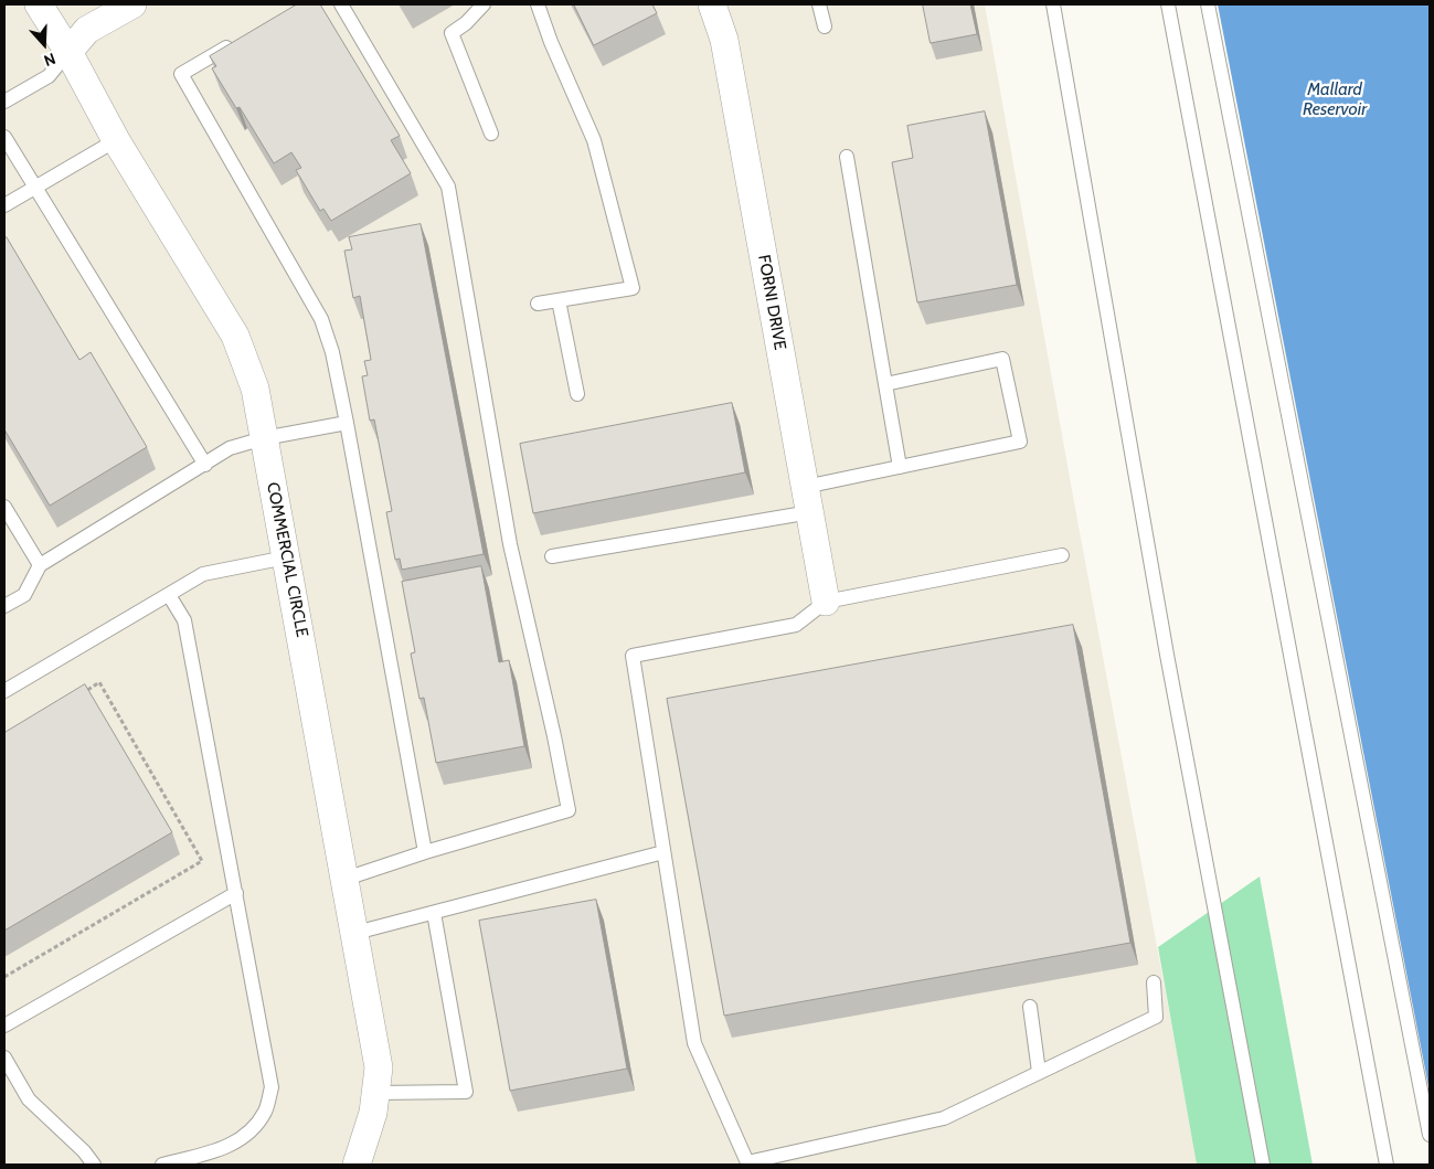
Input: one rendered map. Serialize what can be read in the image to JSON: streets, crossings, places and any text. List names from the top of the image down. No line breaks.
{"streets":{"street":["FORNI DRIVE","COMMERCIAL CIRCLE"]},"water":["Mallard Reservoir"],"north":"bottom"}
